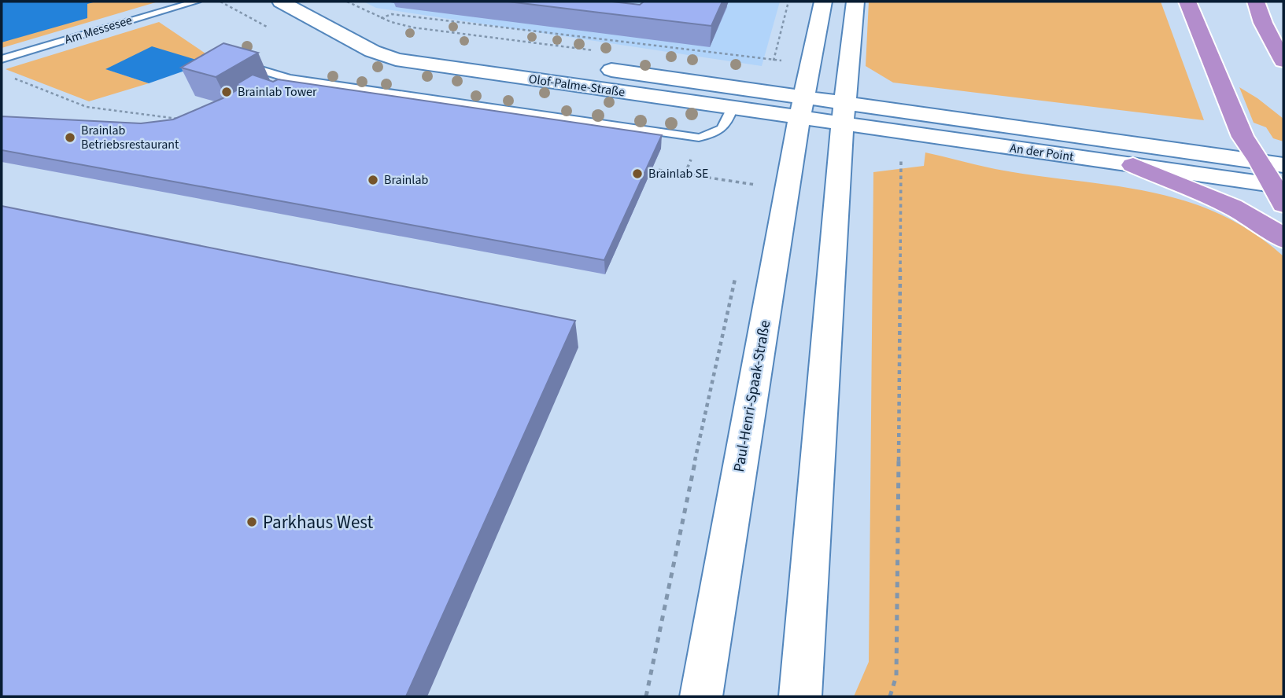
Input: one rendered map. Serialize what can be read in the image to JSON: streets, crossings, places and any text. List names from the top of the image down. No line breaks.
{"streets":{"main road":["Olof-Palme-Straße","An der Point","Paul-Henri-Spaak-Straße"],"lane":["Am Messesee"]},"crossings":[["Olof-Palme-Straße","An der Point"],["Olof-Palme-Straße","Paul-Henri-Spaak-Straße"],["An der Point","Paul-Henri-Spaak-Straße"]],"places":["Brainlab Tower","Brainlab Betriebsrestaurant","Brainlab SE","Brainlab","Parkhaus West"]}
